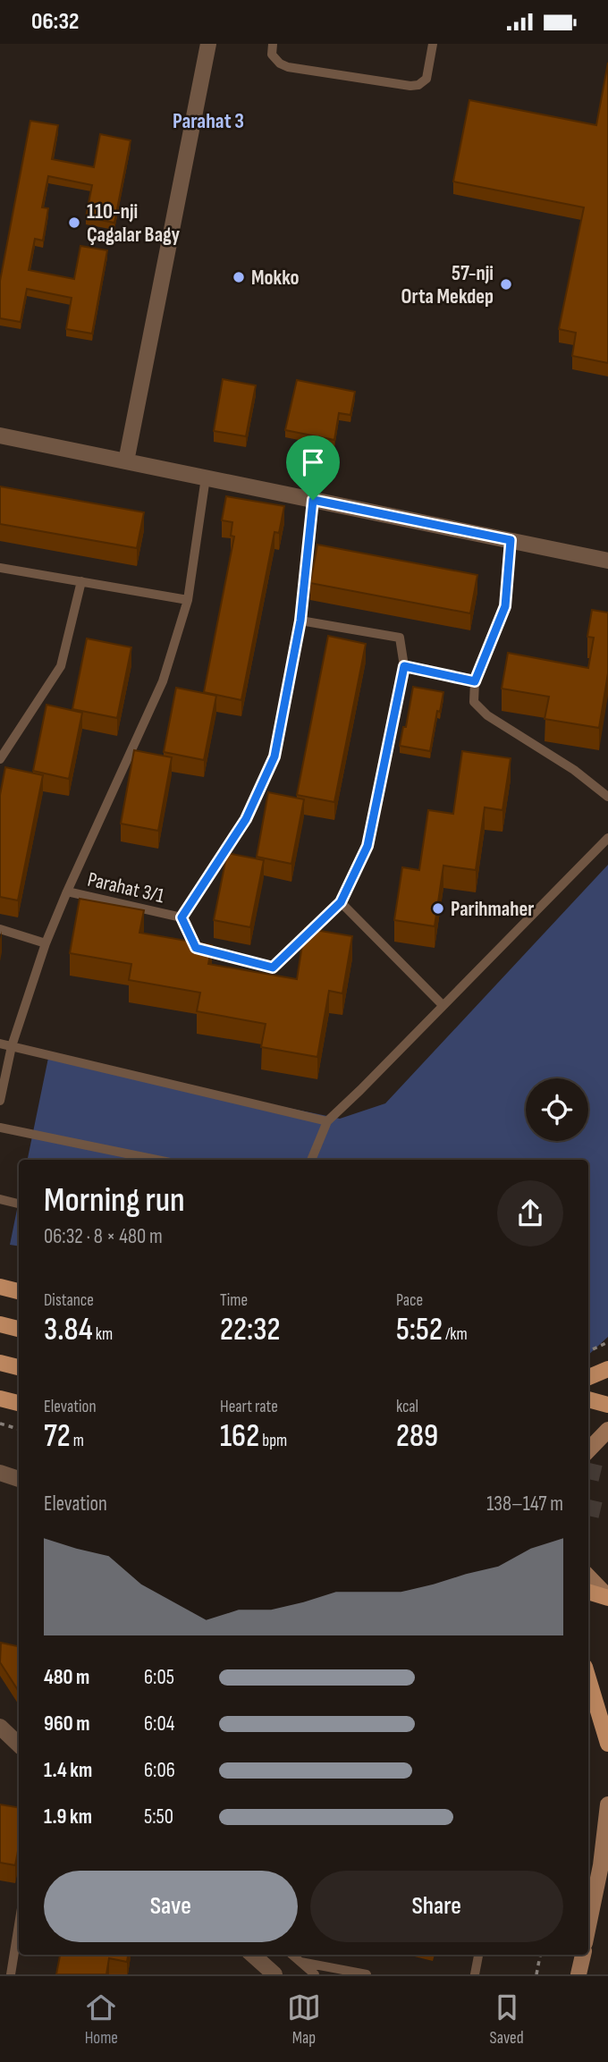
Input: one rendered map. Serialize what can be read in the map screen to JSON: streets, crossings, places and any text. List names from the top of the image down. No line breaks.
{"streets":{"lane":["Parahat 3/1"]},"districts":["Parahat 3"],"places":["110-nji Çagalar Bagy","Mokko","57-nji Orta Mekdep","Parihmaher"],"page":{"status":"06:32","heading":["Morning run","06:32 · 8 × 480 m"],"stats":[["Distance","3.84 km"],["Time","22:32"],["Pace","5:52 /km"],["Elevation","72 m"],["Heart rate","162 bpm"],["kcal","289"]],"chart":["Elevation","138–147 m"],"list":[{"name":"480 m","note":"6:05"},{"name":"960 m","note":"6:04"},{"name":"1.4 km","note":"6:06"},{"name":"1.9 km","note":"5:50"}],"buttons":["Save","Share"],"tabs":["Home","Map","Saved"]}}
